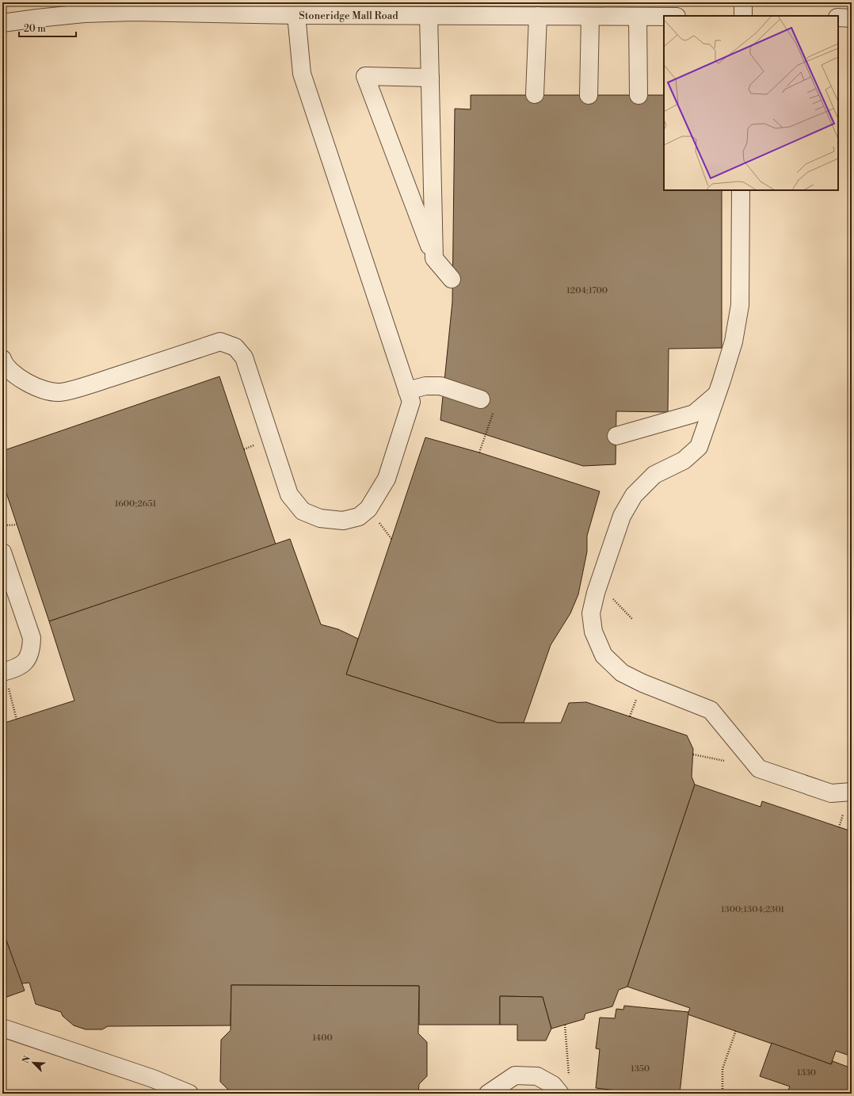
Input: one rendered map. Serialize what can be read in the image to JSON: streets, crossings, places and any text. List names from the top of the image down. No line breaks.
{"streets":{"street":["Stoneridge Mall Road"]},"house_numbers":["1204;1700","1600;2651","1300;1304;2301","1400","1350","1330"],"scale_bar":"20 m","north":"top left"}
